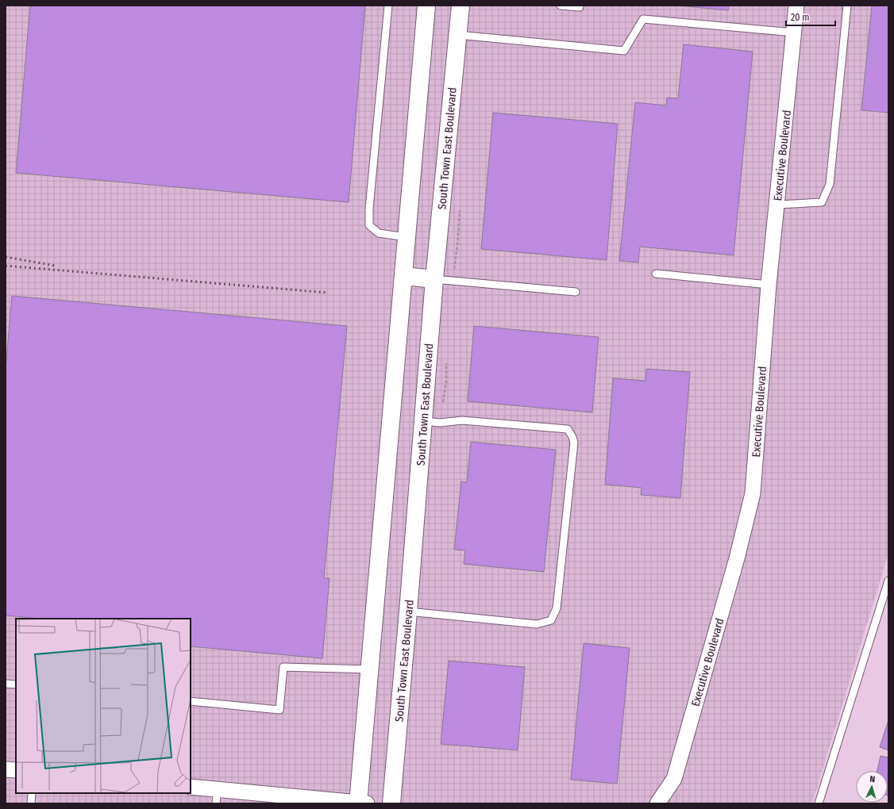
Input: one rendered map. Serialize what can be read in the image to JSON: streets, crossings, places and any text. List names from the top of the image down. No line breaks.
{"streets":{"main road":["South Town East Boulevard"],"street":["Executive Boulevard"]},"scale_bar":"20 m","north":"top"}
